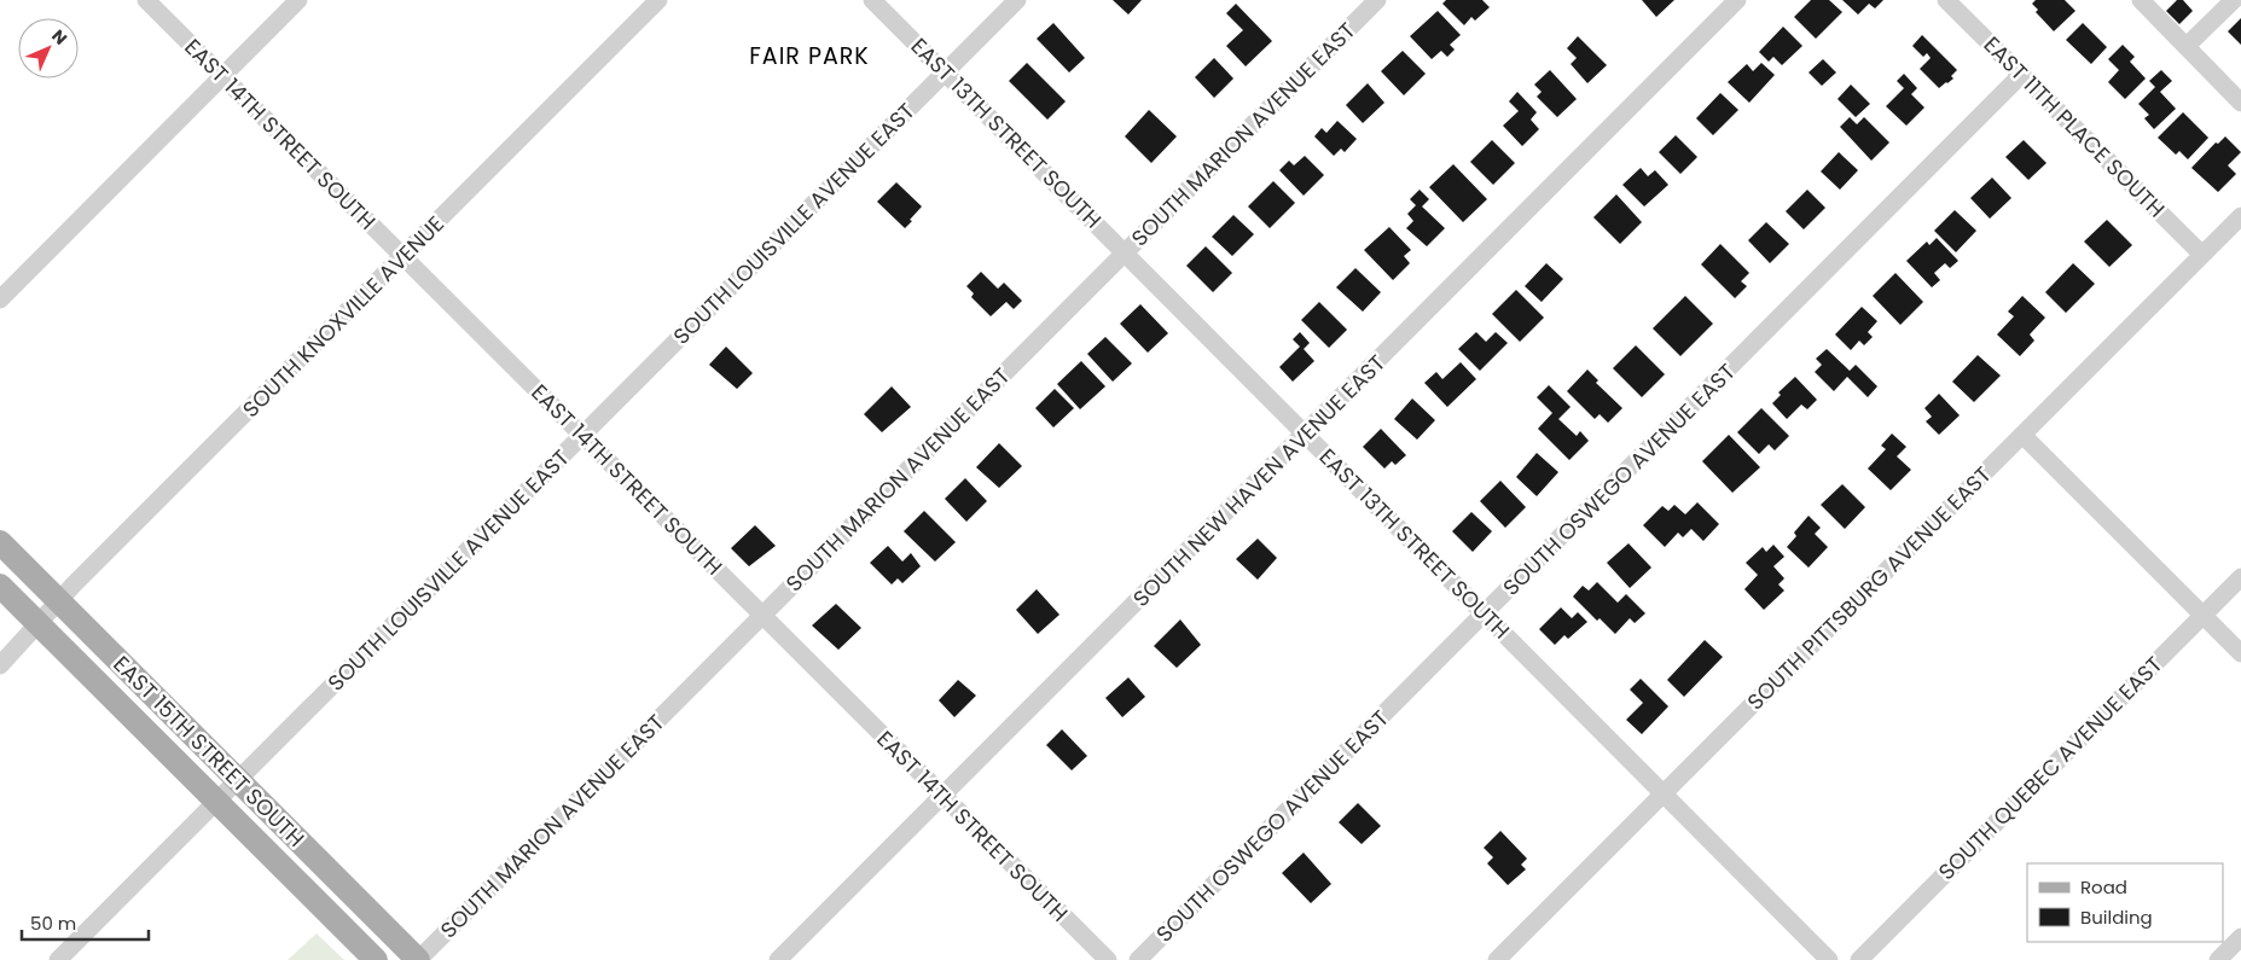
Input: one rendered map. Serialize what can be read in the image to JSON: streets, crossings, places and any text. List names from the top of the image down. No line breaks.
{"streets":{"main road":["EAST 15TH STREET SOUTH"],"street":["EAST 11TH PLACE SOUTH","EAST 13TH STREET SOUTH","EAST 14TH STREET SOUTH","SOUTH MARION AVENUE EAST","SOUTH LOUISVILLE AVENUE EAST","SOUTH KNOXVILLE AVENUE","SOUTH OSWEGO AVENUE EAST","SOUTH NEW HAVEN AVENUE EAST","SOUTH PITTSBURG AVENUE EAST","SOUTH QUEBEC AVENUE EAST"]},"crossings":[["EAST 11TH PLACE SOUTH","SOUTH OSWEGO AVENUE EAST"],["EAST 11TH PLACE SOUTH","SOUTH PITTSBURG AVENUE EAST"],["EAST 13TH STREET SOUTH","SOUTH MARION AVENUE EAST"],["EAST 13TH STREET SOUTH","SOUTH LOUISVILLE AVENUE EAST"],["EAST 13TH STREET SOUTH","SOUTH OSWEGO AVENUE EAST"],["EAST 13TH STREET SOUTH","SOUTH NEW HAVEN AVENUE EAST"],["EAST 13TH STREET SOUTH","SOUTH PITTSBURG AVENUE EAST"],["EAST 14TH STREET SOUTH","SOUTH MARION AVENUE EAST"],["EAST 14TH STREET SOUTH","SOUTH LOUISVILLE AVENUE EAST"],["EAST 14TH STREET SOUTH","SOUTH KNOXVILLE AVENUE"],["EAST 14TH STREET SOUTH","SOUTH NEW HAVEN AVENUE EAST"],["SOUTH MARION AVENUE EAST","EAST 15TH STREET SOUTH"],["SOUTH LOUISVILLE AVENUE EAST","EAST 15TH STREET SOUTH"],["SOUTH KNOXVILLE AVENUE","EAST 15TH STREET SOUTH"]],"districts":["FAIR PARK"],"legend":["Road","Building"],"scale_bar":"50 m","north":"top right"}
